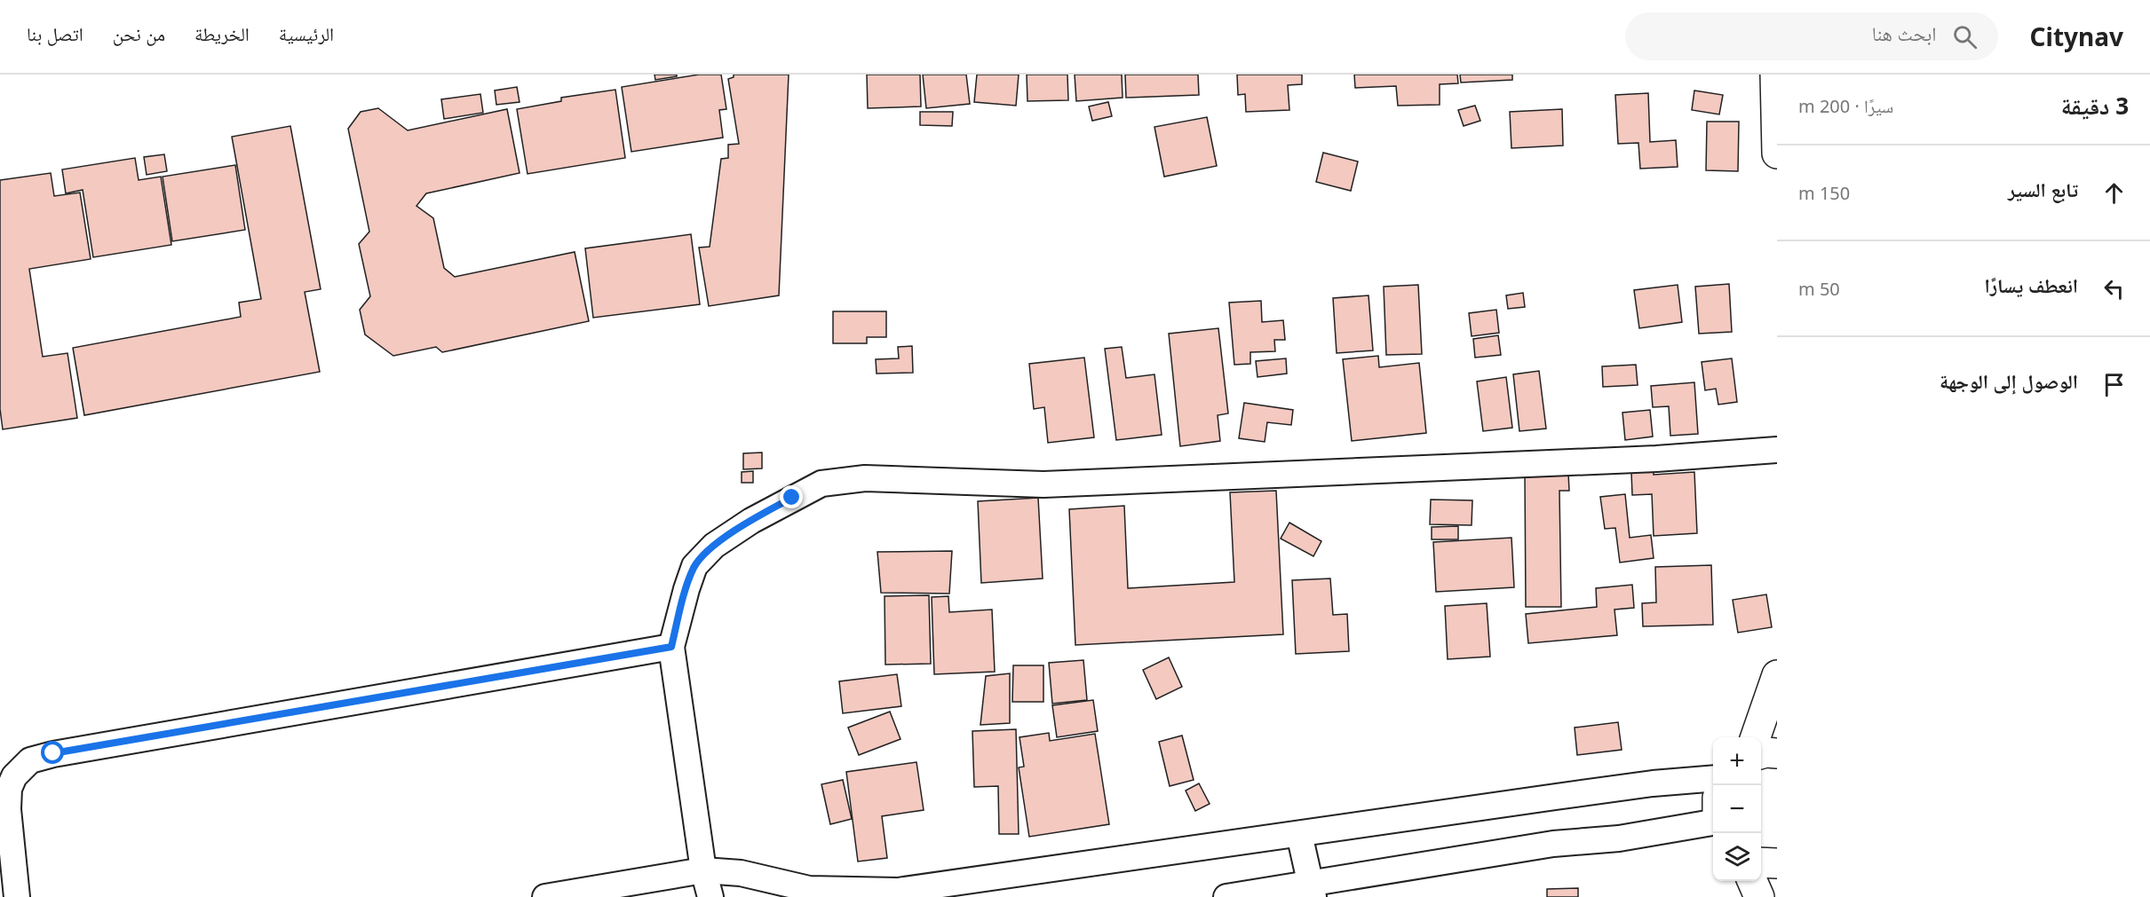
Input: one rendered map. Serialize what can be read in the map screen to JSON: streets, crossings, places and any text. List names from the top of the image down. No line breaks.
{"page":{"header":"Citynav","search":"ابحث هنا","nav":["الرئيسية","الخريطة","من نحن","اتصل بنا"],"heading":["3 دقيقة","سيرًا · 200 m"],"list":[["تابع السير","150 m"],["انعطف يسارًا","50 m"],"الوصول إلى الوجهة"],"map_buttons":["+","−"]}}
